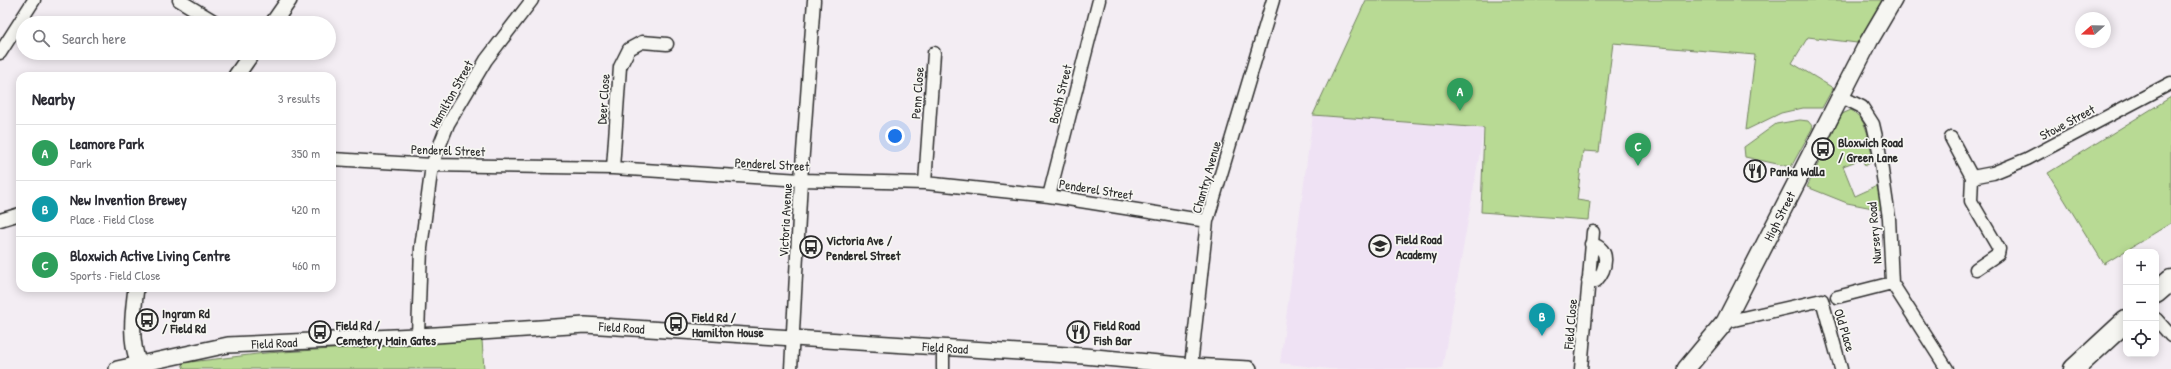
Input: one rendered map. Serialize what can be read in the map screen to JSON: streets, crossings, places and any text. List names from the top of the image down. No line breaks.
{"streets":{"main road":["High Street"],"street":["Penn Close","Hamilton Street","Booth Street","Deer Close","Stowe Street","Penderel Street","Chantry Avenue","Victoria Avenue","Nursery Road","Field Close","Field Road","Old Place"]},"crossings":[["Penn Close","Penderel Street"],["Hamilton Street","Penderel Street"],["Hamilton Street","Field Road"],["Booth Street","Penderel Street"],["Deer Close","Penderel Street"],["Penderel Street","Chantry Avenue"],["Penderel Street","Victoria Avenue"],["Chantry Avenue","Field Road"],["High Street","Nursery Road"],["High Street","Old Place"],["Victoria Avenue","Field Road"]],"places":{"bus stop":["Bloxwich Road / Green Lane","Victoria Ave / Penderel Street","Ingram Rd / Field Rd","Field Rd / Hamilton House","Field Rd / Cemetery Main Gates"],"restaurant":["Panka Walla","Field Road Fish Bar"],"school or university":["Field Road Academy"]},"north":"left","page":{"search":"Search here","heading":["Nearby","3 results"],"pins":["A","C","B"],"list":[{"mark":"A","name":"Leamore Park","note":"Park","value":"350 m"},{"mark":"B","name":"New Invention Brewey","note":"Place · Field Close","value":"420 m"},{"mark":"C","name":"Bloxwich Active Living Centre","note":"Sports · Field Close","value":"460 m"}],"map_buttons":["+","−"]}}
